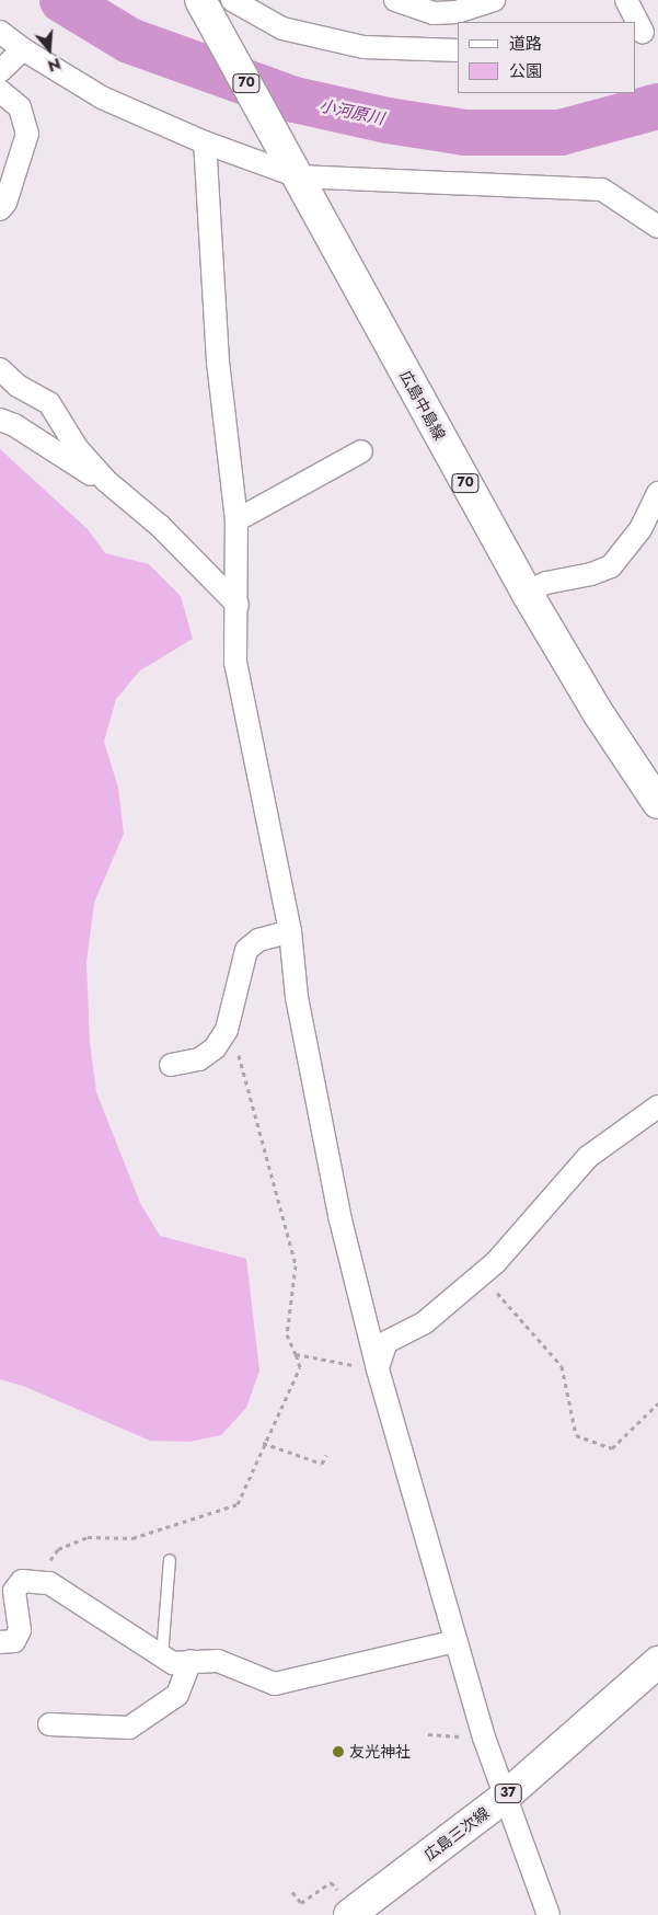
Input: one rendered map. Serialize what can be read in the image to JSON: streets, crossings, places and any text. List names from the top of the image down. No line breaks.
{"streets":{"main road":["70","広島中島線","37","広島三次線"]},"water":["小河原川"],"places":["友光神社"],"legend":["道路","公園"],"north":"bottom"}
